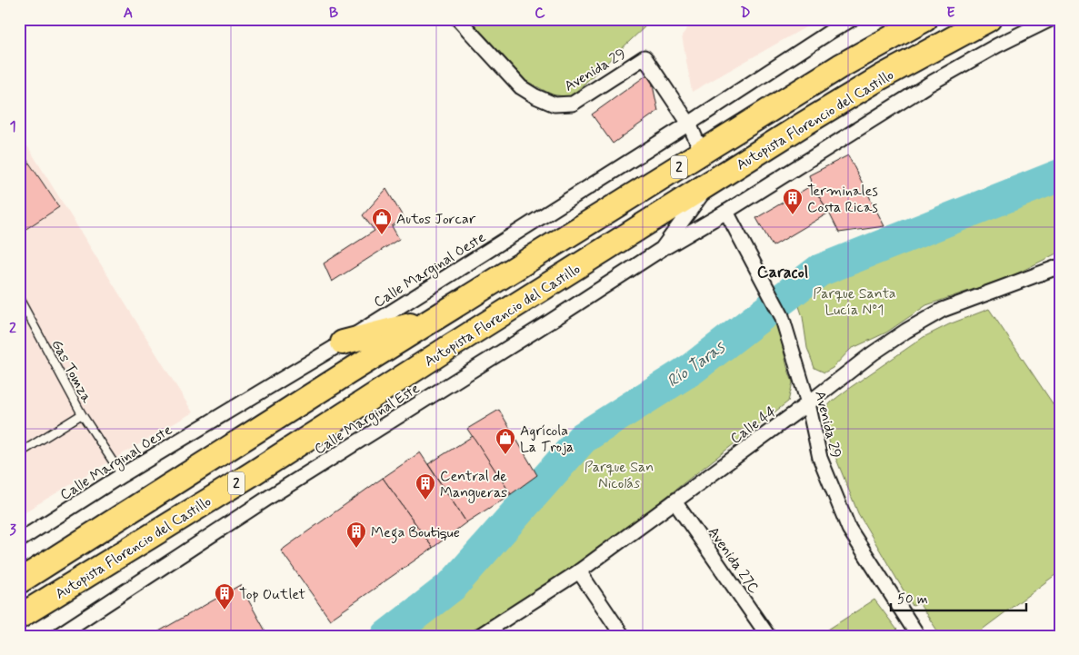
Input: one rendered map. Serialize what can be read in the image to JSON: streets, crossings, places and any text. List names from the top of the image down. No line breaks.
{"streets":{"highway":["Autopista Florencio del Castillo","2"],"street":["Avenida 29","Calle Marginal Oeste","Calle Marginal Este","Calle 44","Avenida 27C"],"lane":["Gas Tomza"]},"crossings":[["Avenida 29","Calle Marginal Oeste"],["Avenida 29","Calle 44"],["Autopista Florencio del Castillo","Calle Marginal Este"],["Calle 44","Avenida 27C"]],"districts":["Caracol"],"water":["Río Taras"],"parks":["Parque Santa Lucía Nº1","Parque San Nicolás"],"places":{"building":["Terminales Costa Ricas","Central de Mangueras","Mega Boutique","Top Outlet"],"shop":["Autos Jorcar","Agrícola La Troja"]},"scale_bar":"50 m","grid":{"columns":["A","B","C","D","E"],"rows":["1","2","3"]}}
